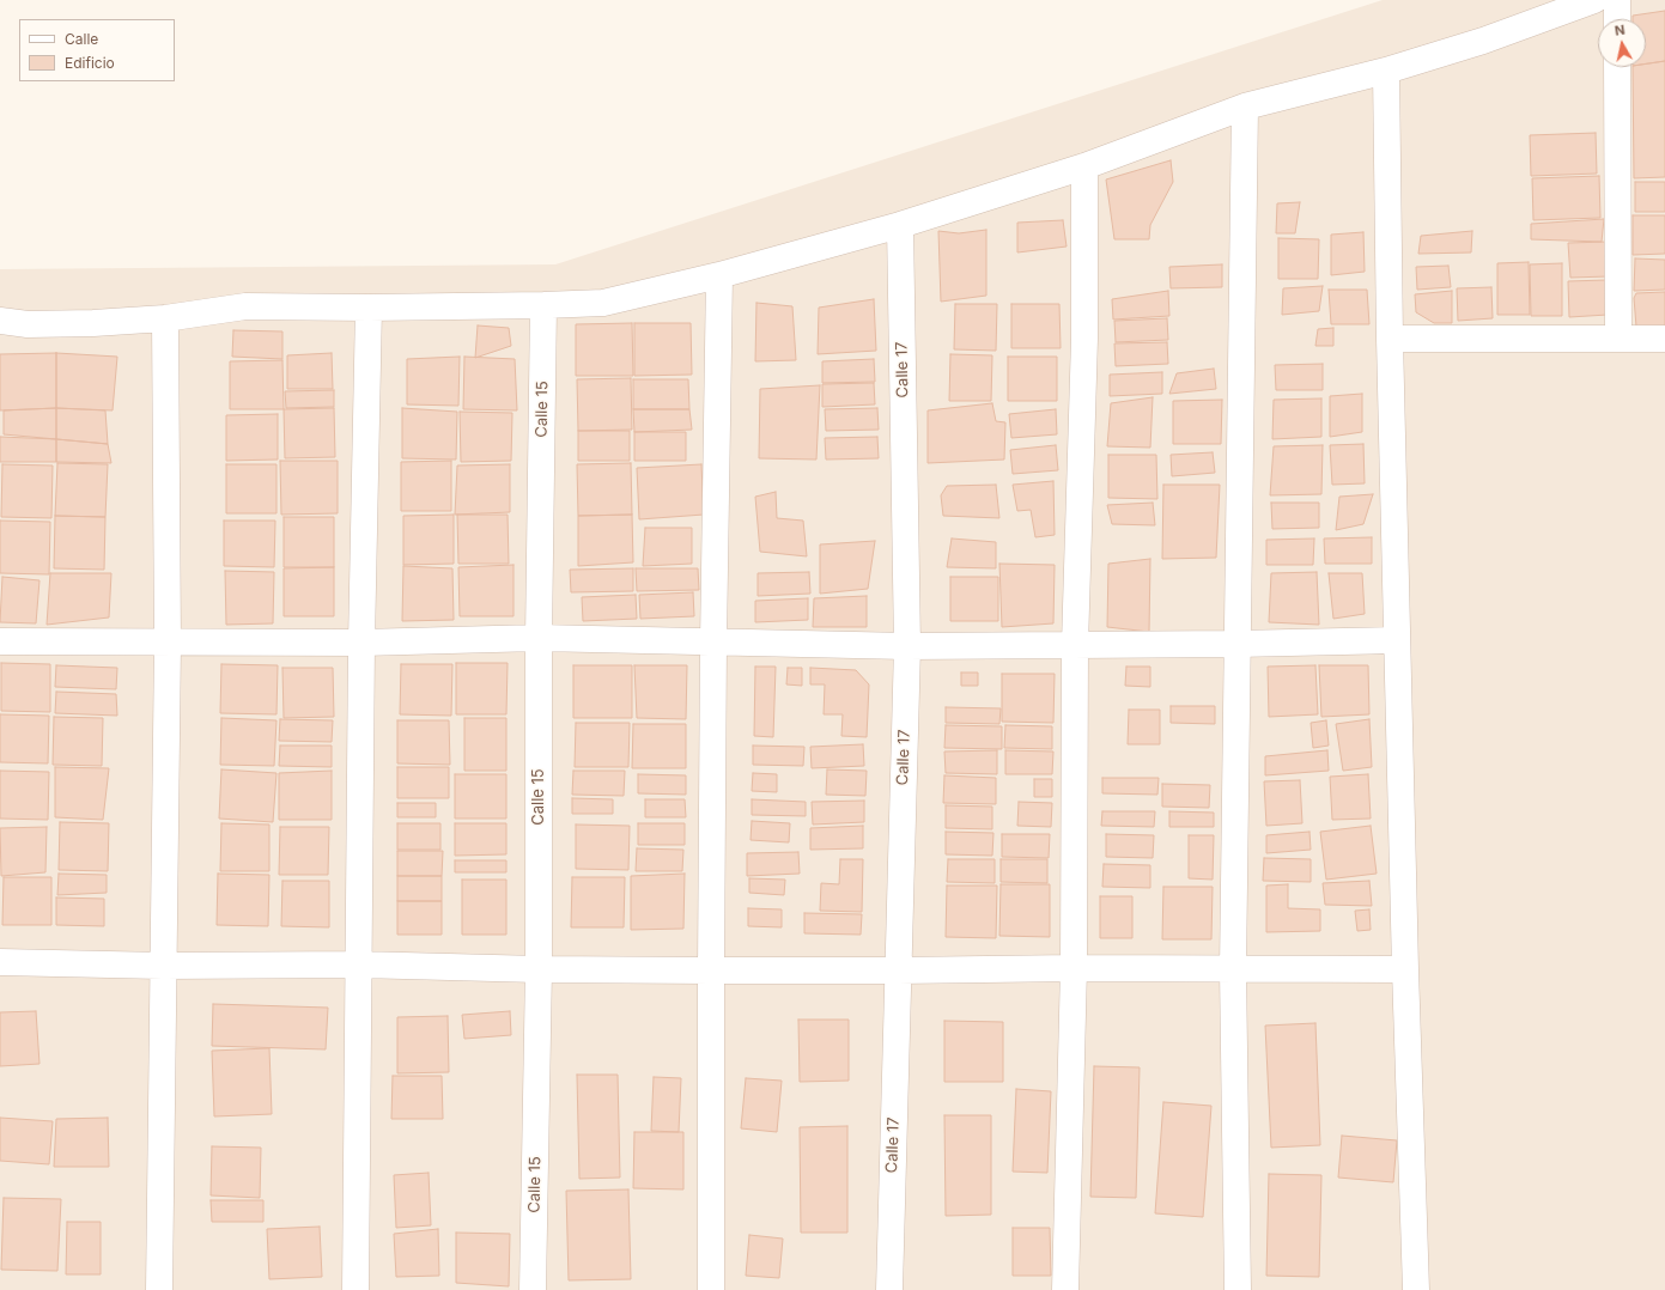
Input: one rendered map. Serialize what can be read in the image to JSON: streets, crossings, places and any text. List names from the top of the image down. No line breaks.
{"streets":{"street":["Calle 17","Calle 15"]},"legend":["Calle","Edificio"],"north":"top"}
